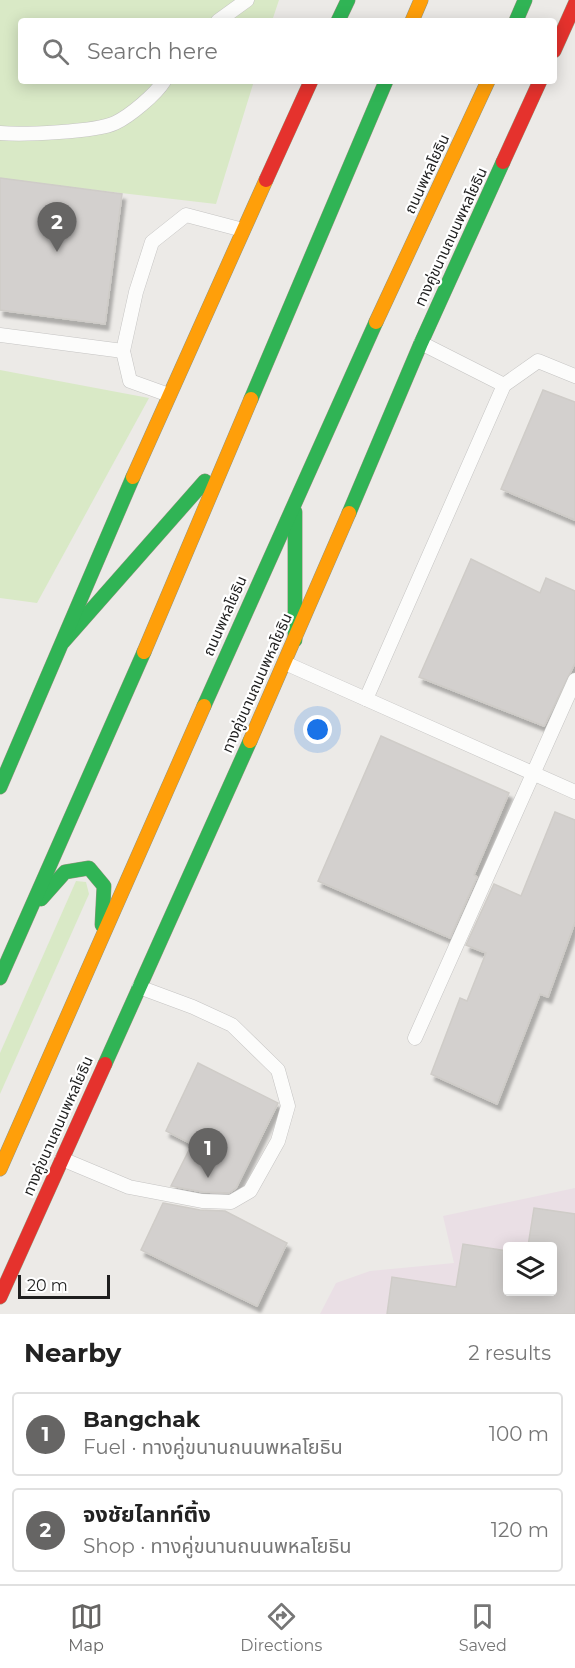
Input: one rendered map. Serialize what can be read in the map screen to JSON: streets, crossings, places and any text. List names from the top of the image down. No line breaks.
{"streets":{"main road":["ถนนพหลโยธิน","ทางคู่ขนานถนนพหลโยธิน"]},"scale_bar":"20 m","page":{"search":"Search here","pins":["2","1"],"scale":"20 m","heading":["Nearby","2 results"],"list":[{"mark":"1","name":"Bangchak","note":"Fuel · ทางคู่ขนานถนนพหลโยธิน","value":"100 m"},{"mark":"2","name":"จงชัยไลทท์ติ้ง","note":"Shop · ทางคู่ขนานถนนพหลโยธิน","value":"120 m"}],"nav":["Map","Directions","Saved"]}}
